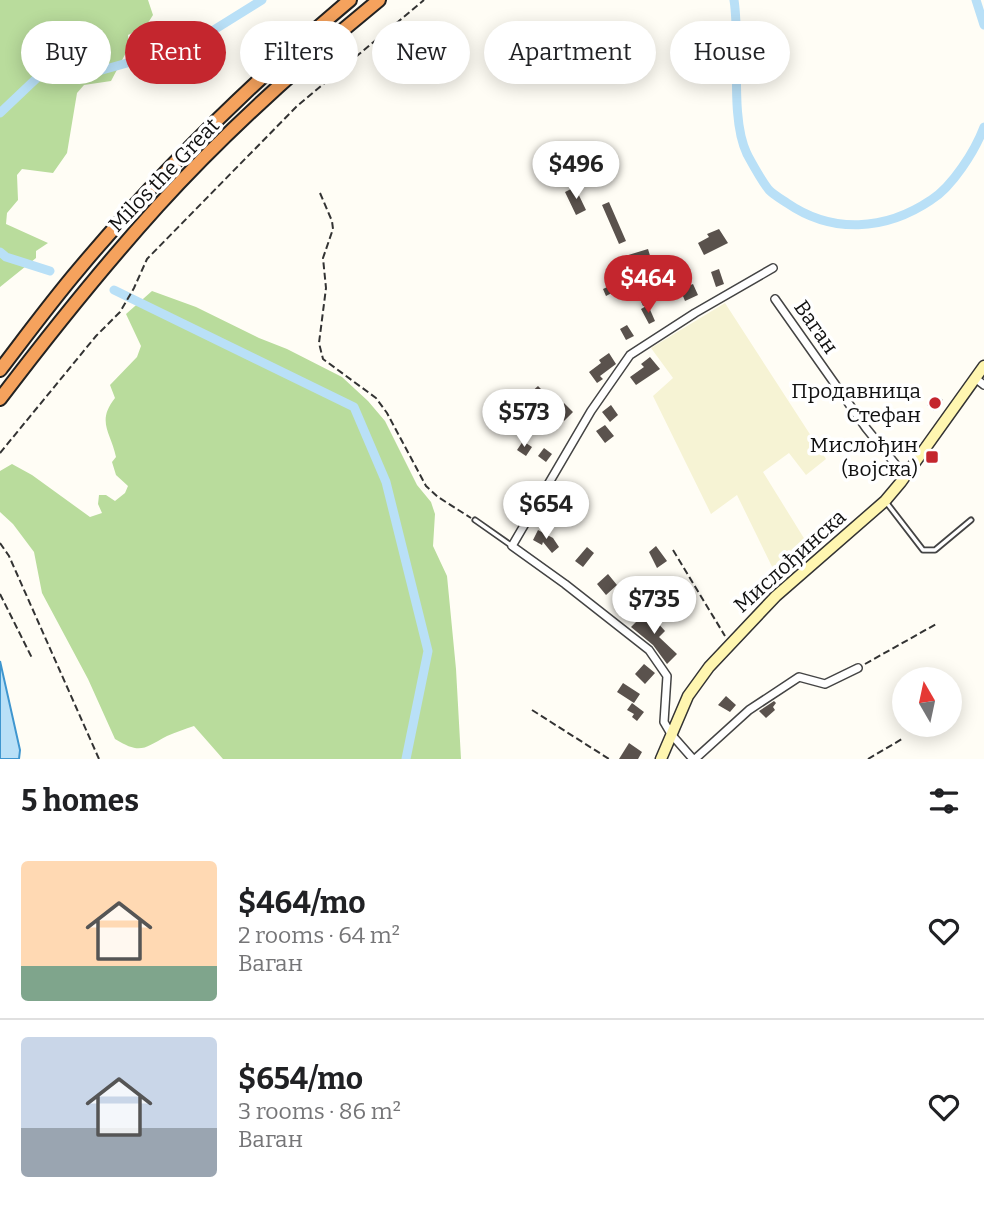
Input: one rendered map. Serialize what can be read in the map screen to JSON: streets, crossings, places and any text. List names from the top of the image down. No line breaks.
{"streets":{"highway":["Milos the Great"],"main road":["Мислођинска"],"street":["Ваган"]},"crossings":[["Ваган","Мислођинска"]],"places":{"other":["Продавница Стефан"],"transit":["Мислођин (војска)"]},"north":"top","page":{"chip":["Buy","Rent","Filters","New","Apartment","House"],"price":["$496","$464","$573","$654","$735"],"heading":"5 homes","list":[{"name":"$464/mo","note":"2 rooms · 64 m² · Ваган"},{"name":"$654/mo","note":"3 rooms · 86 m² · Ваган"}]}}
